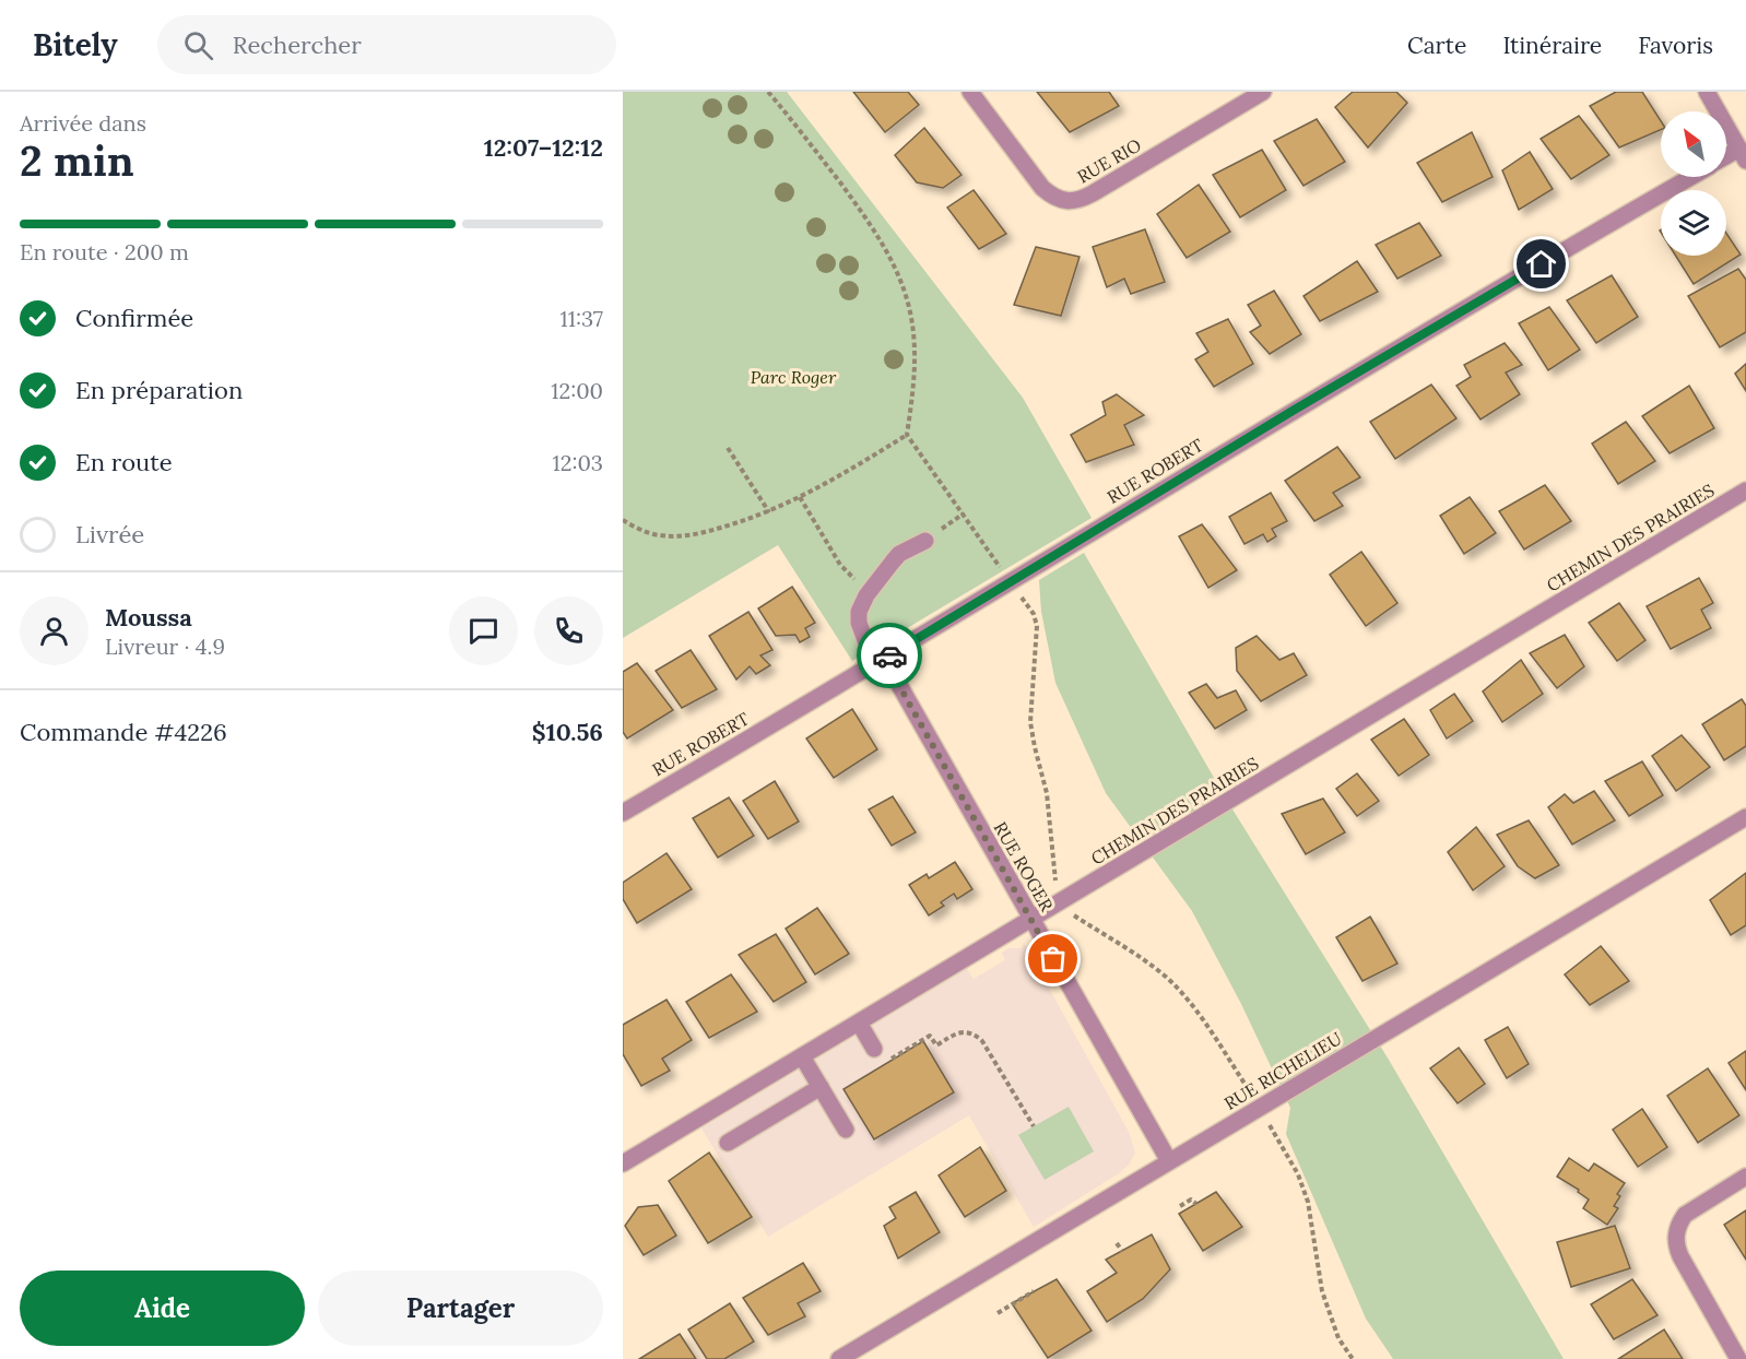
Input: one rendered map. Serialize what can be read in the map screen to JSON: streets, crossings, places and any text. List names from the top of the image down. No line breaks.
{"streets":{"street":["RUE RIO","RUE ROBERT","CHEMIN DES PRAIRIES","RUE ROGER","RUE RICHELIEU"]},"crossings":[["RUE ROBERT","RUE ROGER"],["CHEMIN DES PRAIRIES","RUE ROGER"],["RUE ROGER","RUE RICHELIEU"]],"parks":["Parc Roger"],"north":"top left","page":{"header":"Bitely","search":"Rechercher","nav":["Carte","Itinéraire","Favoris"],"heading":["2 min","Arrivée dans","12:07–12:12"],"panel":["Moussa","Livreur · 4.9","Commande #4226","$10.56"],"bar":"En route · 200 m","list":[["Confirmée","11:37"],["En préparation","12:00"],["En route","12:03"],"Livrée"],"buttons":["Aide","Partager"]}}
